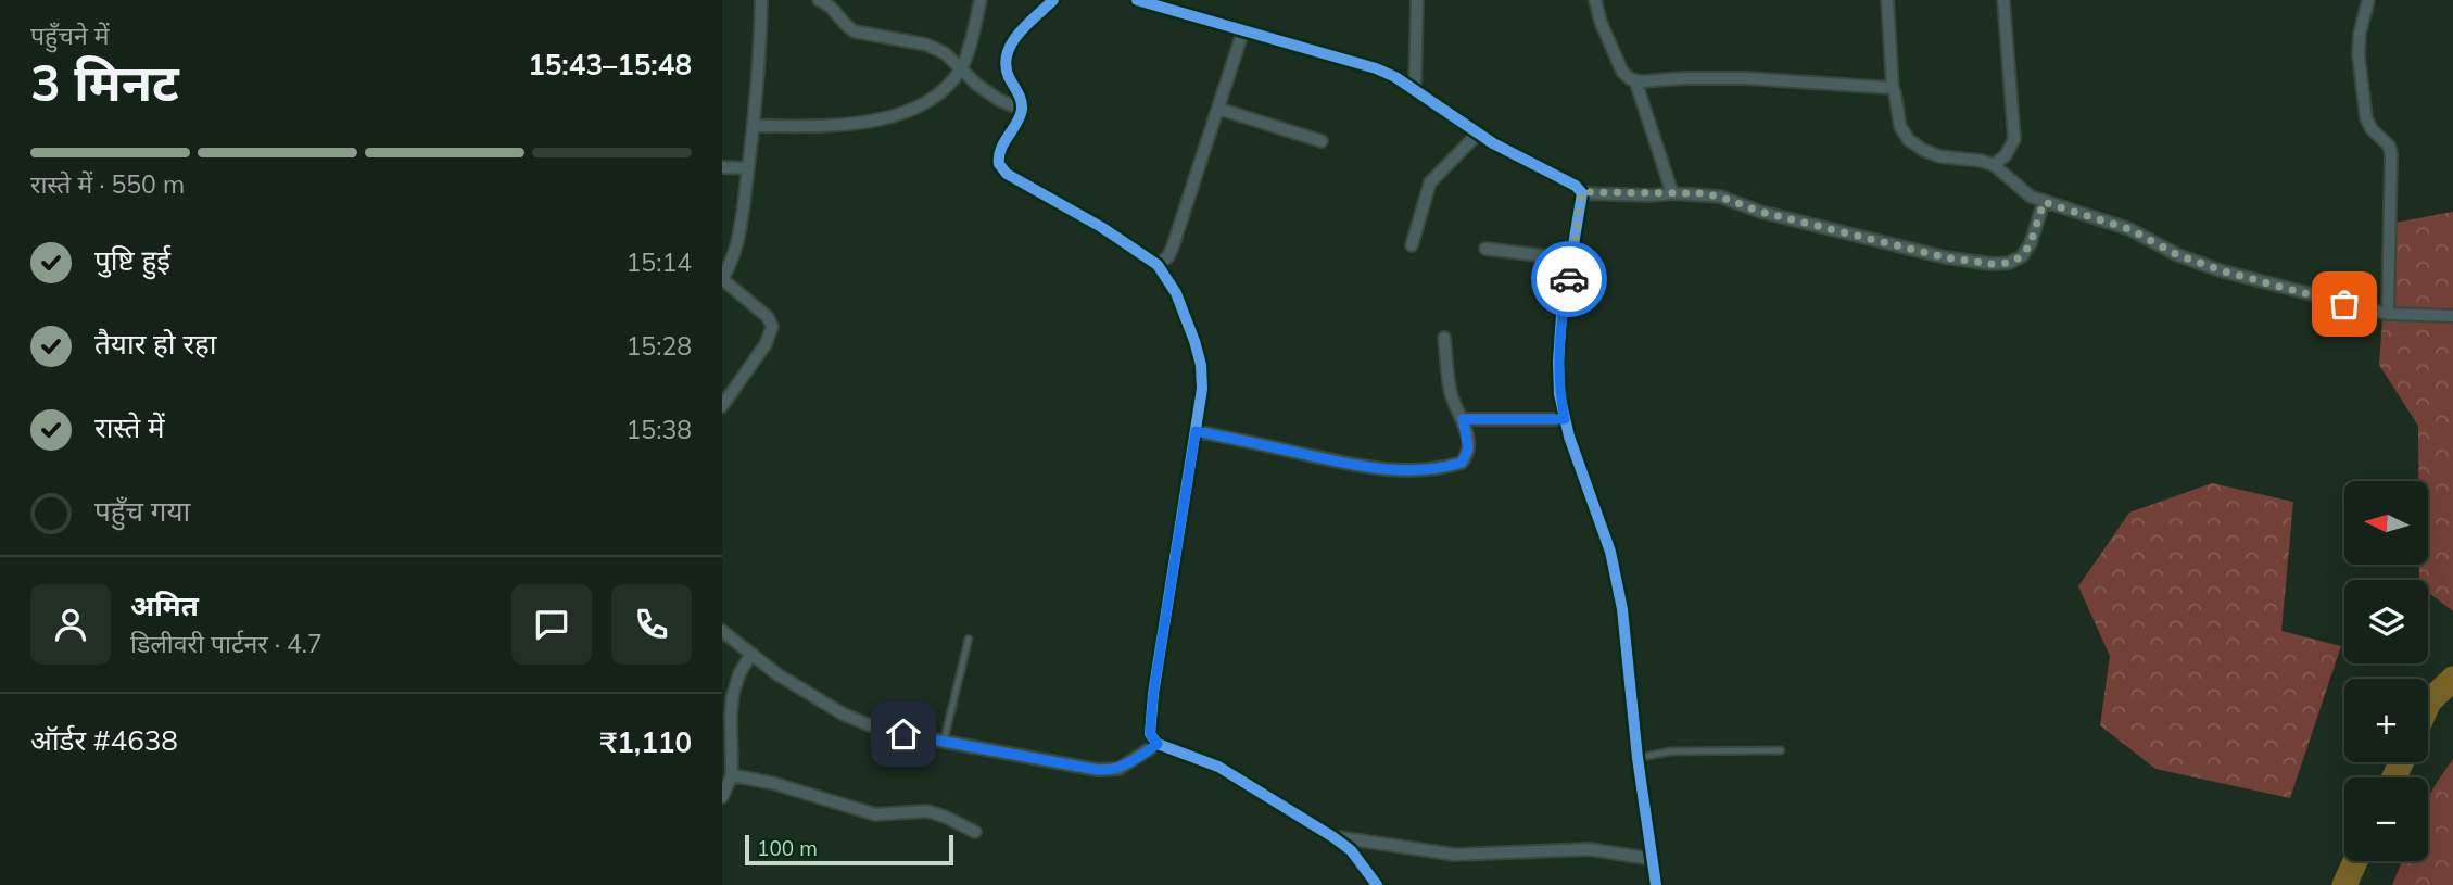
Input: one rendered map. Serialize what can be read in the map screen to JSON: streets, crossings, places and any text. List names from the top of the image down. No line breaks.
{"scale_bar":"100 m","north":"left","page":{"heading":["3 मिनट","पहुँचने में","15:43–15:48"],"panel":["अमित","डिलीवरी पार्टनर · 4.7","ऑर्डर #4638","₹1,110"],"bar":"रास्ते में · 550 m","list":[["पुष्टि हुई","15:14"],["तैयार हो रहा","15:28"],["रास्ते में","15:38"],"पहुँच गया"],"map_buttons":["+","−"],"scale":"100 m"}}
